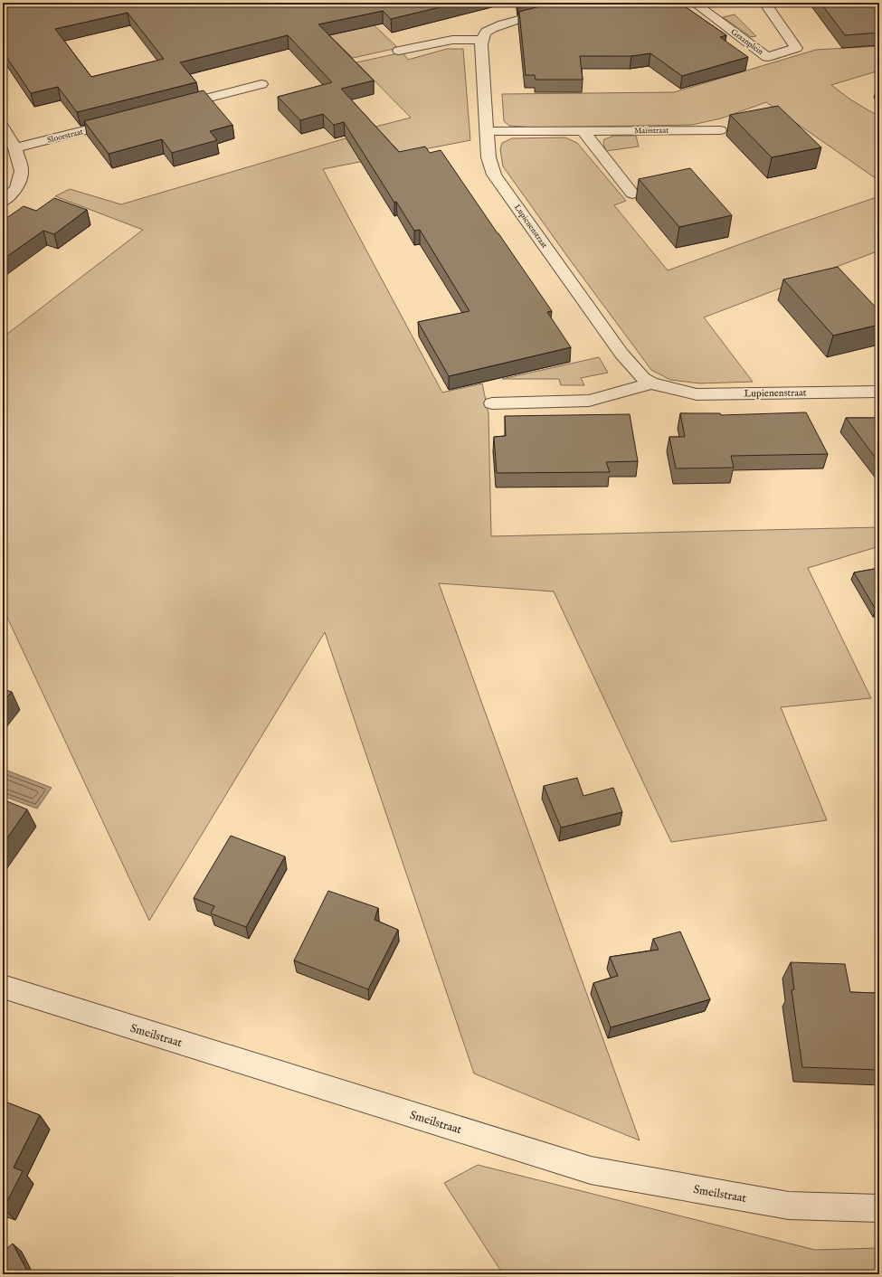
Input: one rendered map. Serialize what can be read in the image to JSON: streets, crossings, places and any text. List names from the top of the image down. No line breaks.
{"streets":{"street":["Graanplein","Maïsstraat","Sloorstraat","Lupienenstraat","Smeilstraat"]},"crossings":[["Maïsstraat","Lupienenstraat"]]}
